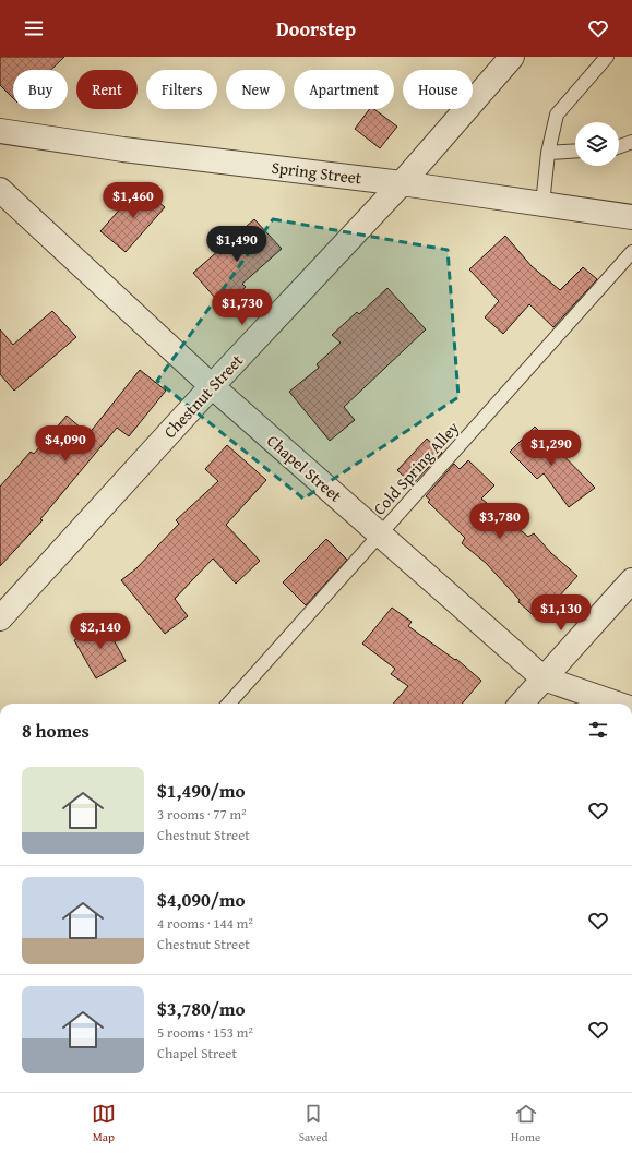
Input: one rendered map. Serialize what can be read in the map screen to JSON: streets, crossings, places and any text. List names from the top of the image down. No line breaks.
{"streets":{"street":["Spring Street","Chestnut Street","Chapel Street"],"lane":["Cold Spring Alley"]},"crossings":[["Spring Street","Chestnut Street"],["Chestnut Street","Chapel Street"],["Chapel Street","Cold Spring Alley"]],"page":{"header":"Doorstep","chip":["Buy","Rent","Filters","New","Apartment","House"],"price":["$1,460","$1,490","$1,730","$4,090","$1,290","$3,780","$1,130","$2,140"],"heading":"8 homes","list":[{"name":"$1,490/mo","note":"3 rooms · 77 m² · Chestnut Street"},{"name":"$4,090/mo","note":"4 rooms · 144 m² · Chestnut Street"},{"name":"$3,780/mo","note":"5 rooms · 153 m² · Chapel Street"}],"tabs":["Map","Saved","Home"]}}
